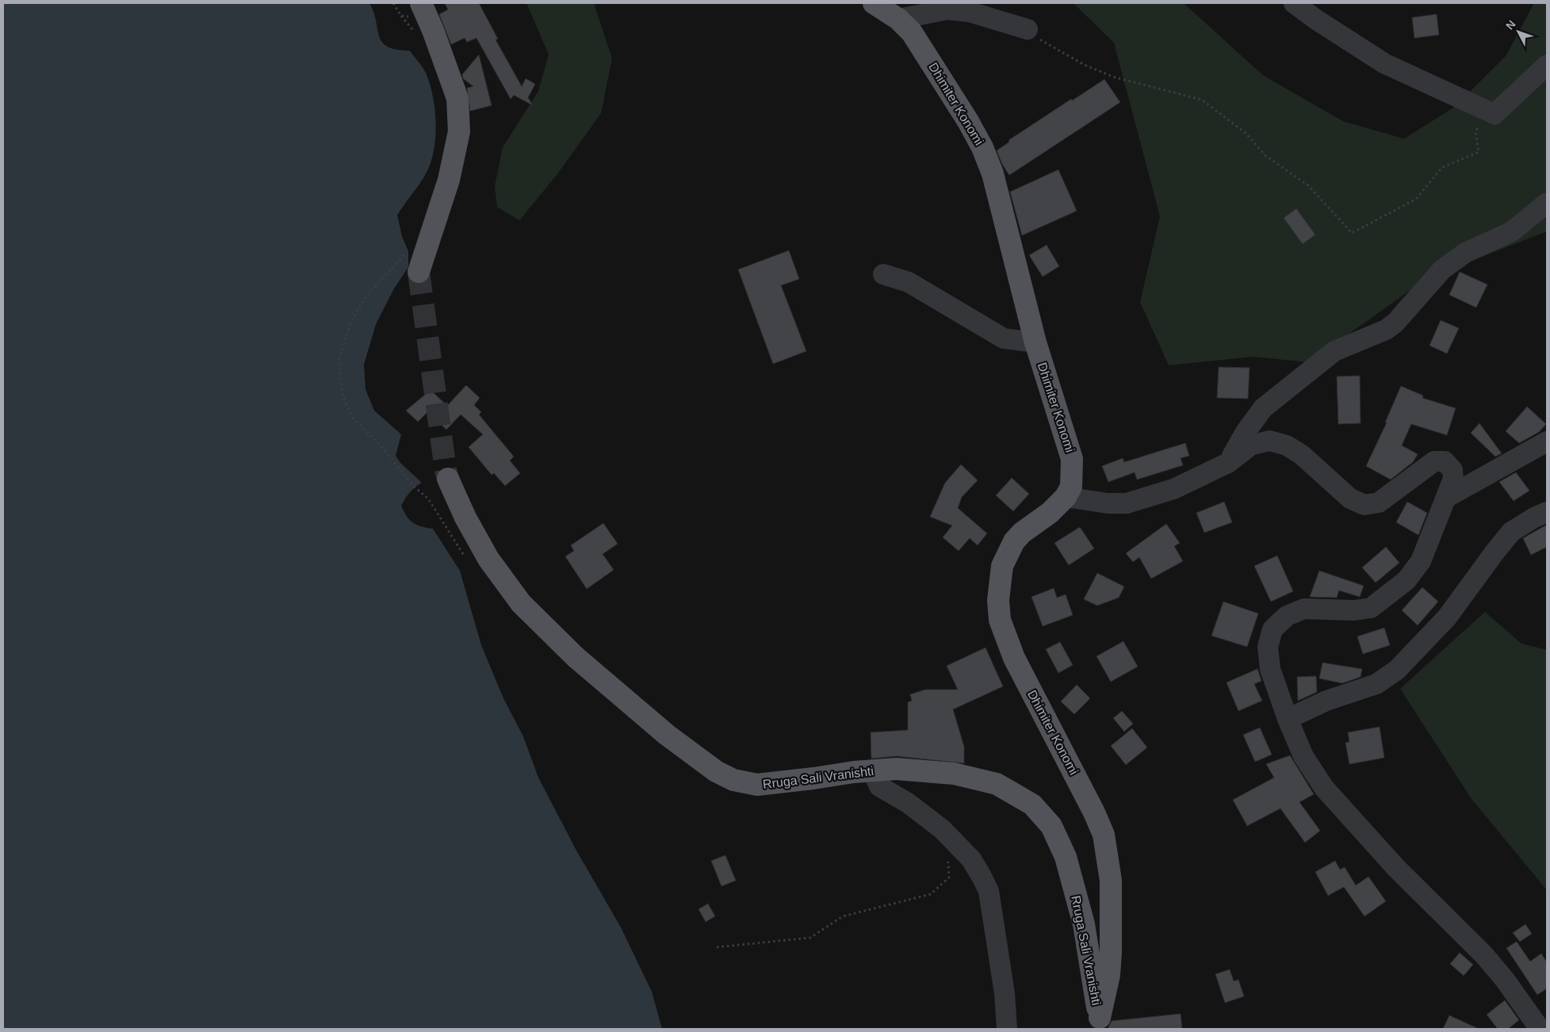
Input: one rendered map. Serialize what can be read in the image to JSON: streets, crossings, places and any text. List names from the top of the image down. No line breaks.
{"streets":{"main road":["Dhimiter Konomi","Rruga Sali Vranishti"]},"crossings":[["Dhimiter Konomi","Rruga Sali Vranishti"]],"north":"top left"}
